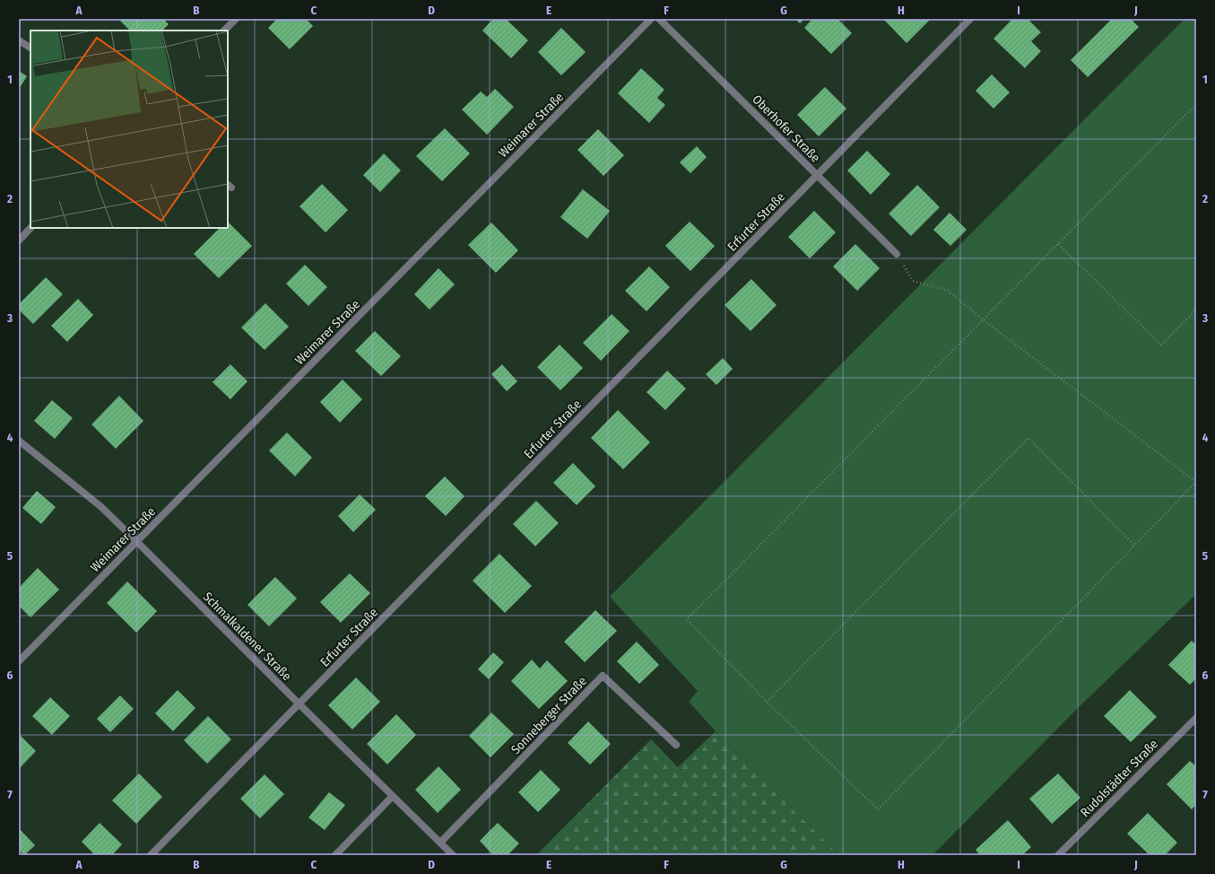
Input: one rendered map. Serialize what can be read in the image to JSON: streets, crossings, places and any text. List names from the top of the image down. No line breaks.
{"streets":{"street":["Weimarer Straße","Oberhofer Straße","Erfurter Straße","Schmalkaldener Straße","Sonneberger Straße","Rudolstädter Straße"]},"crossings":[["Weimarer Straße","Schmalkaldener Straße"],["Oberhofer Straße","Erfurter Straße"],["Erfurter Straße","Schmalkaldener Straße"],["Schmalkaldener Straße","Sonneberger Straße"]],"grid":{"columns":["A","B","C","D","E","F","G","H","I","J"],"rows":["1","2","3","4","5","6","7"]}}
